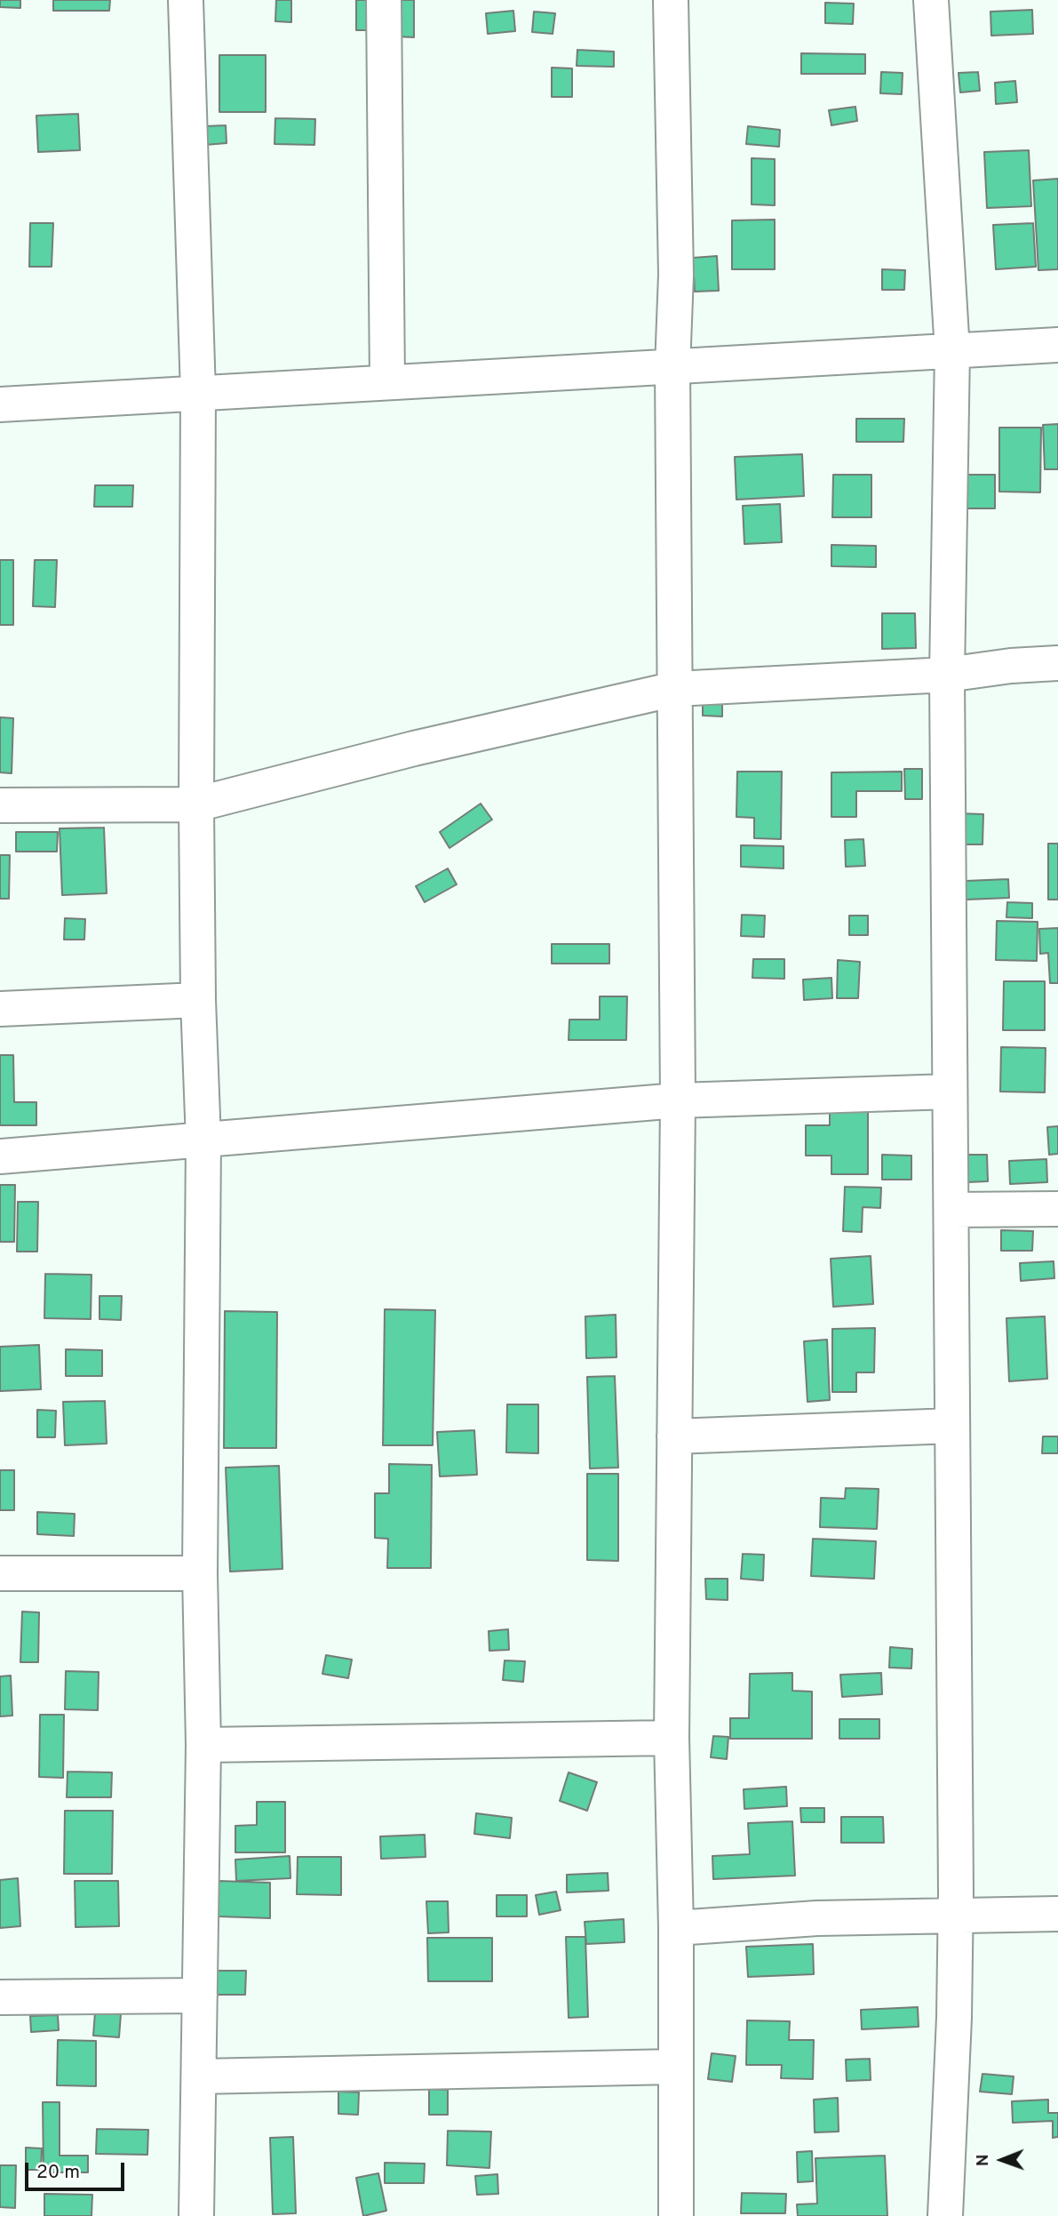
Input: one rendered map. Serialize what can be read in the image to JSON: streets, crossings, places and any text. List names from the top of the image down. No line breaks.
{"scale_bar":"20 m","north":"left"}
